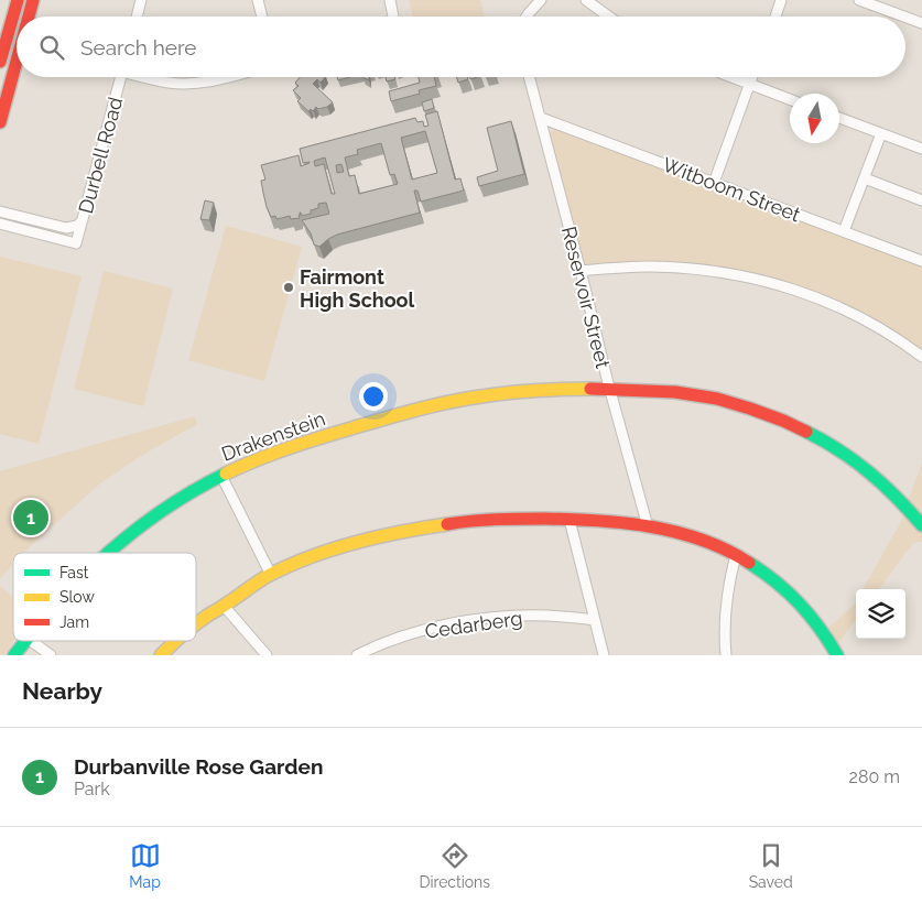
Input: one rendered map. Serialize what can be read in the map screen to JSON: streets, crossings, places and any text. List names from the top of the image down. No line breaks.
{"streets":{"street":["Durbell Road","Witboom Street","Reservoir Street","Drakenstein","Cedarberg"]},"crossings":[["Witboom Street","Reservoir Street"],["Reservoir Street","Drakenstein"]],"places":["Fairmont High School"],"legend":["Fast","Slow","Jam"],"north":"bottom","page":{"search":"Search here","pins":"1","heading":"Nearby","list":[{"mark":"1","name":"Durbanville Rose Garden","note":"Park","value":"280 m"}],"nav":["Map","Directions","Saved"]}}
